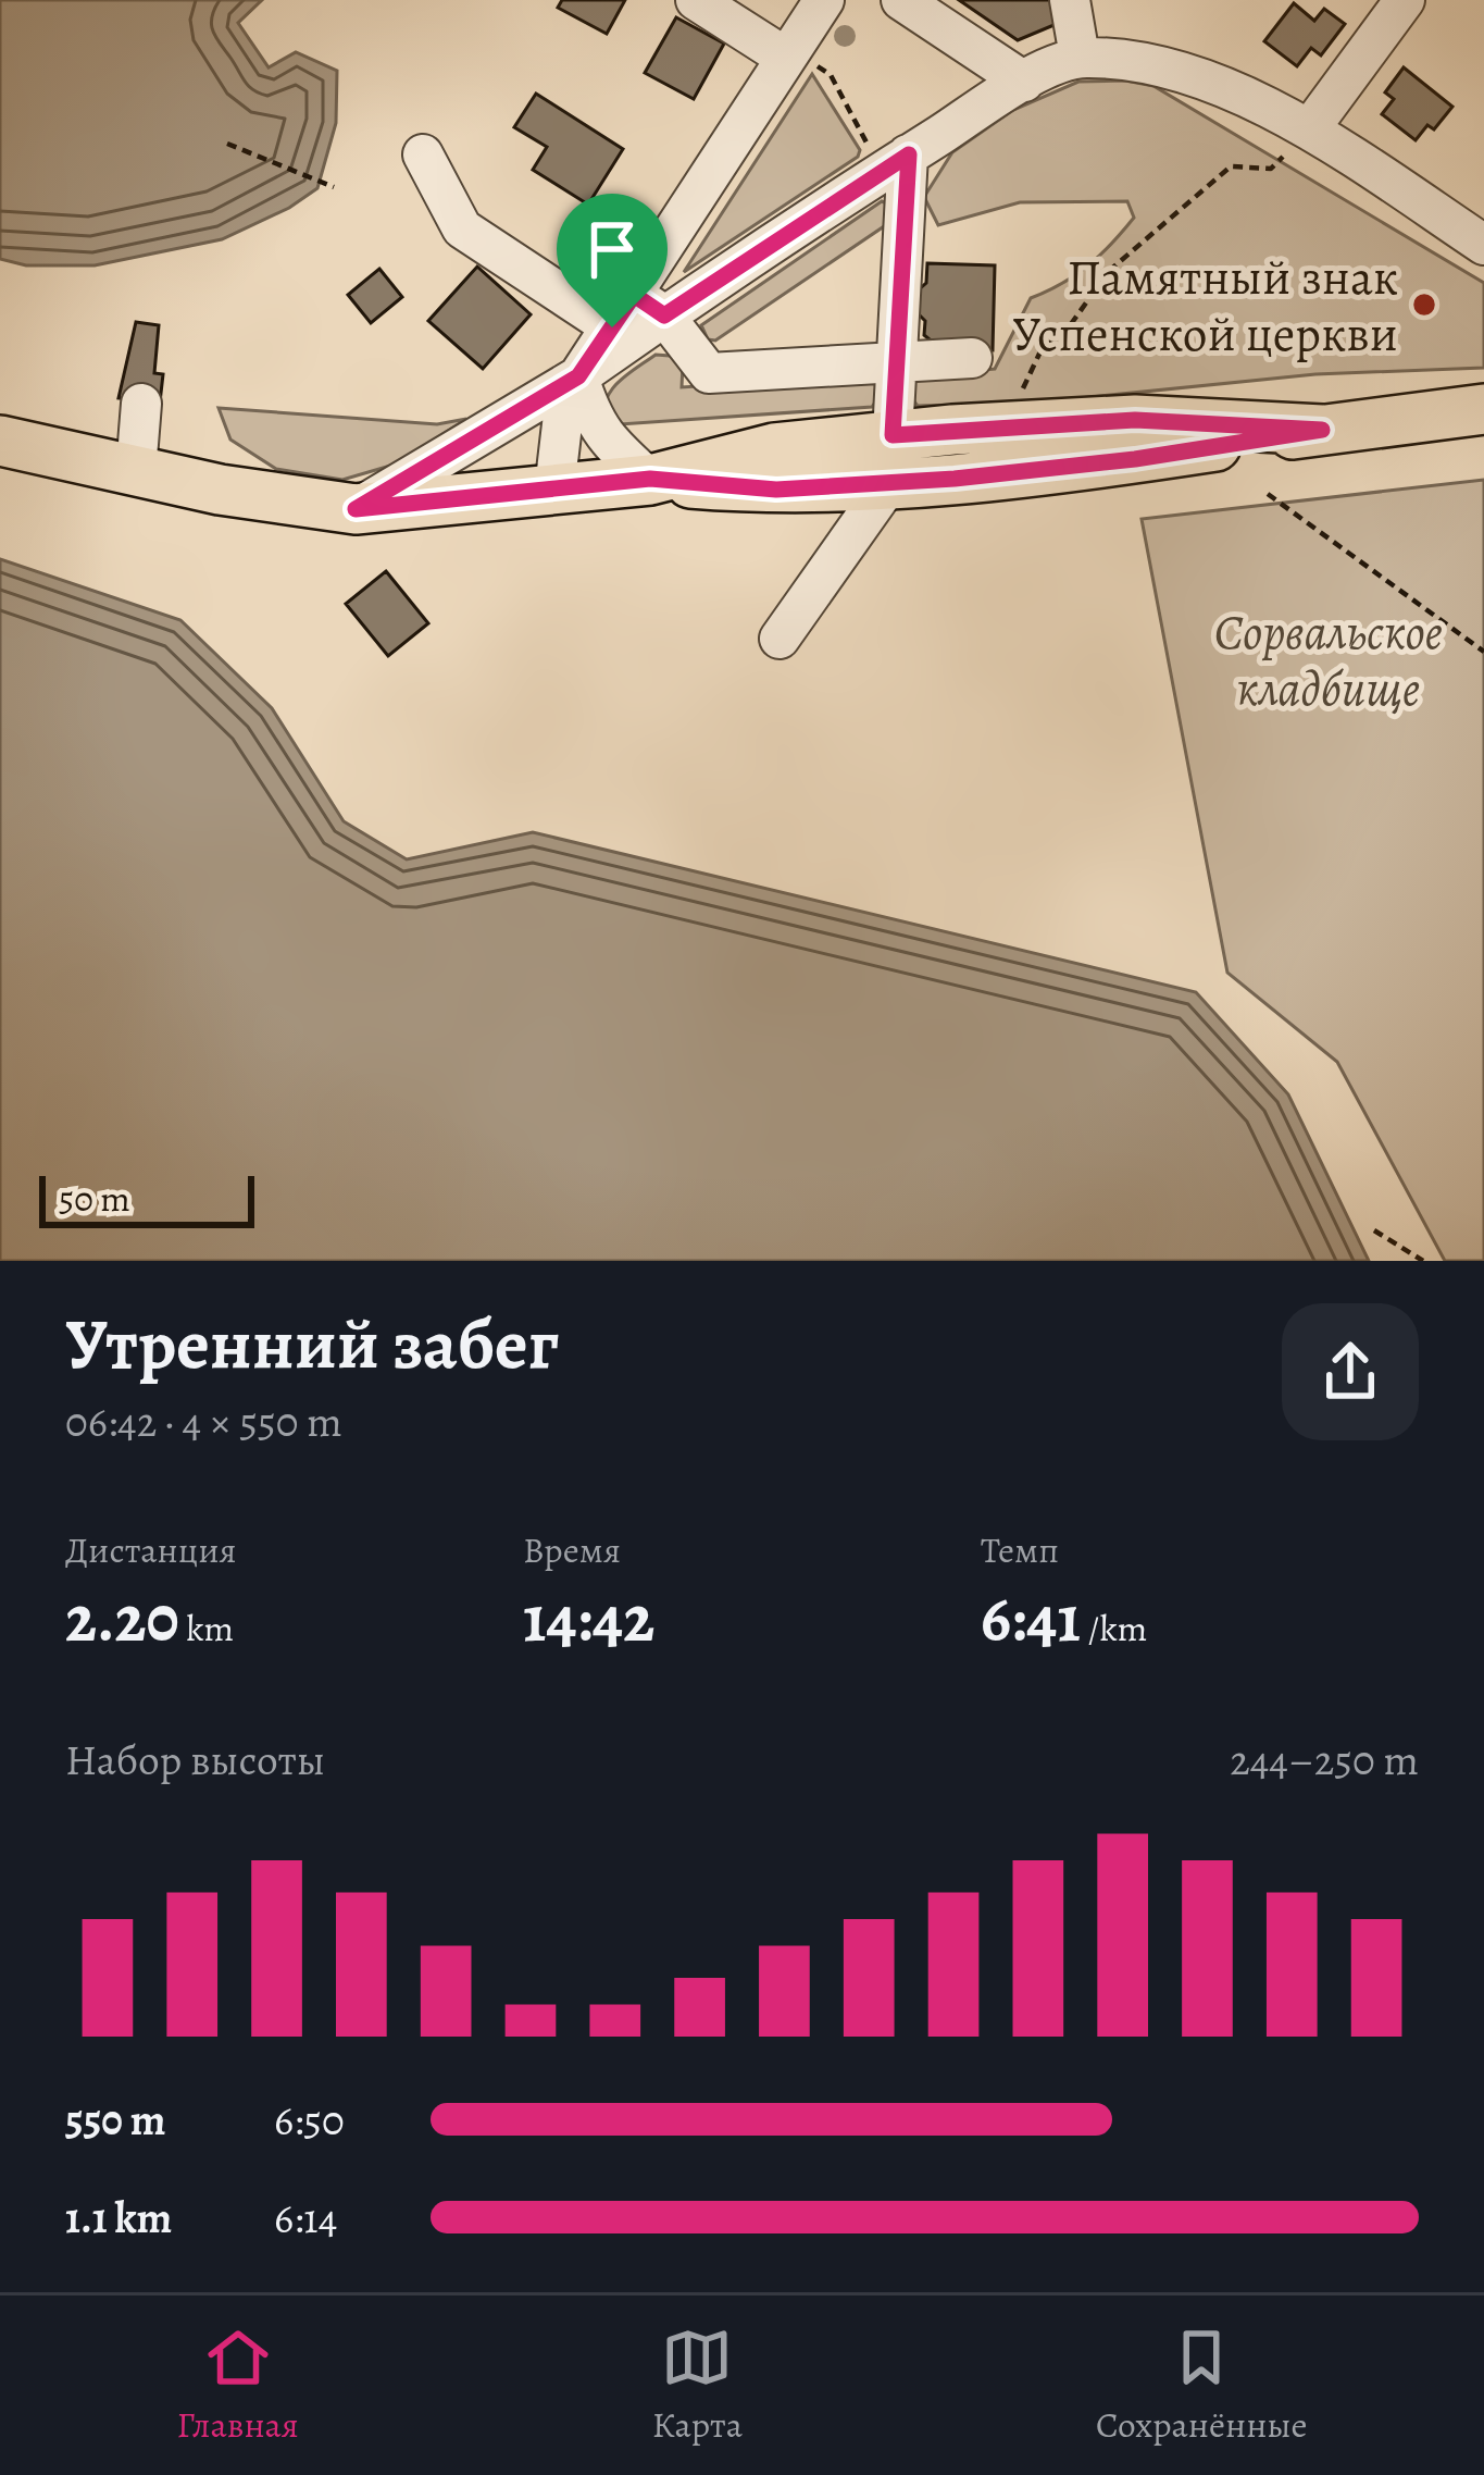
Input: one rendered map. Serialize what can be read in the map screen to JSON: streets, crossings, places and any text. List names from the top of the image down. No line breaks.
{"parks":["Сорвальское кладбище"],"places":["Памятный знак Успенской церкви"],"scale_bar":"50 m","page":{"scale":"50 m","heading":["Утренний забег","06:42 · 4 × 550 m"],"stats":[["Дистанция","2.20 km"],["Время","14:42"],["Темп","6:41 /km"]],"chart":["Набор высоты","244–250 m"],"list":[{"name":"550 m","note":"6:50"},{"name":"1.1 km","note":"6:14"}],"tabs":["Главная","Карта","Сохранённые"]}}
